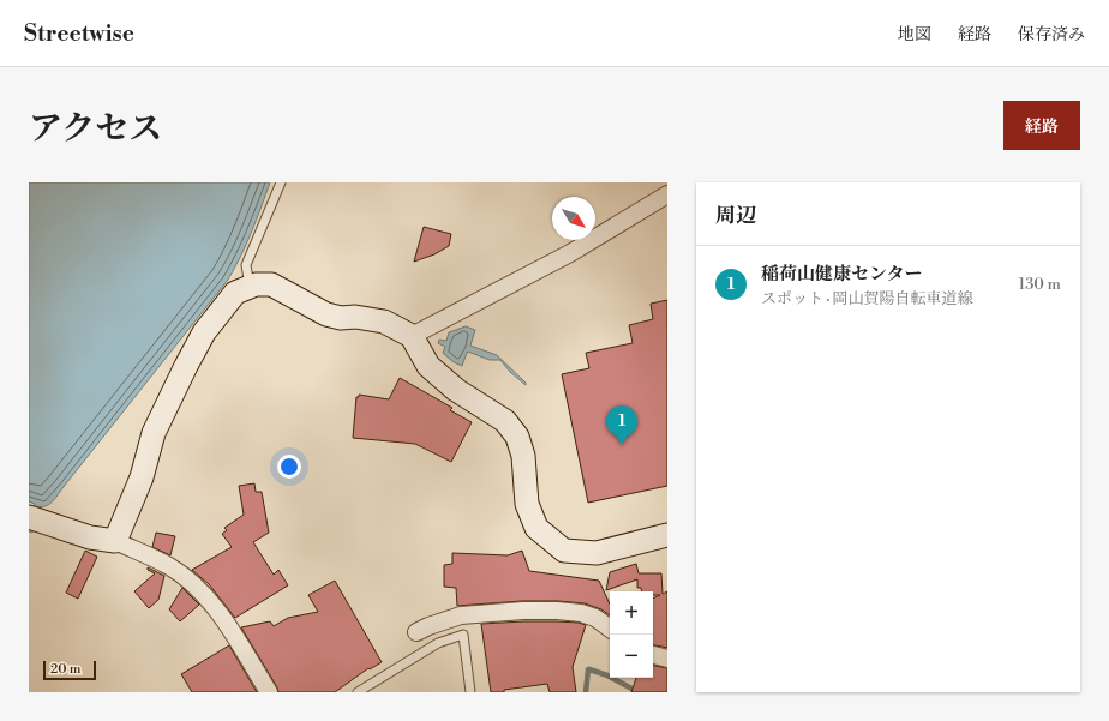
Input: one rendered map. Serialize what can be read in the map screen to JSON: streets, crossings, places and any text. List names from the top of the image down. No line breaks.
{"scale_bar":"20 m","north":"bottom right","page":{"header":"Streetwise","nav":["地図","経路","保存済み"],"title":"アクセス","buttons":"経路","heading":"周辺","list":[{"mark":"1","name":"稲荷山健康センター","note":"スポット · 岡山賀陽自転車道線","value":"130 m"}],"pins":"1","map_buttons":["+","−"],"scale":"20 m"}}
